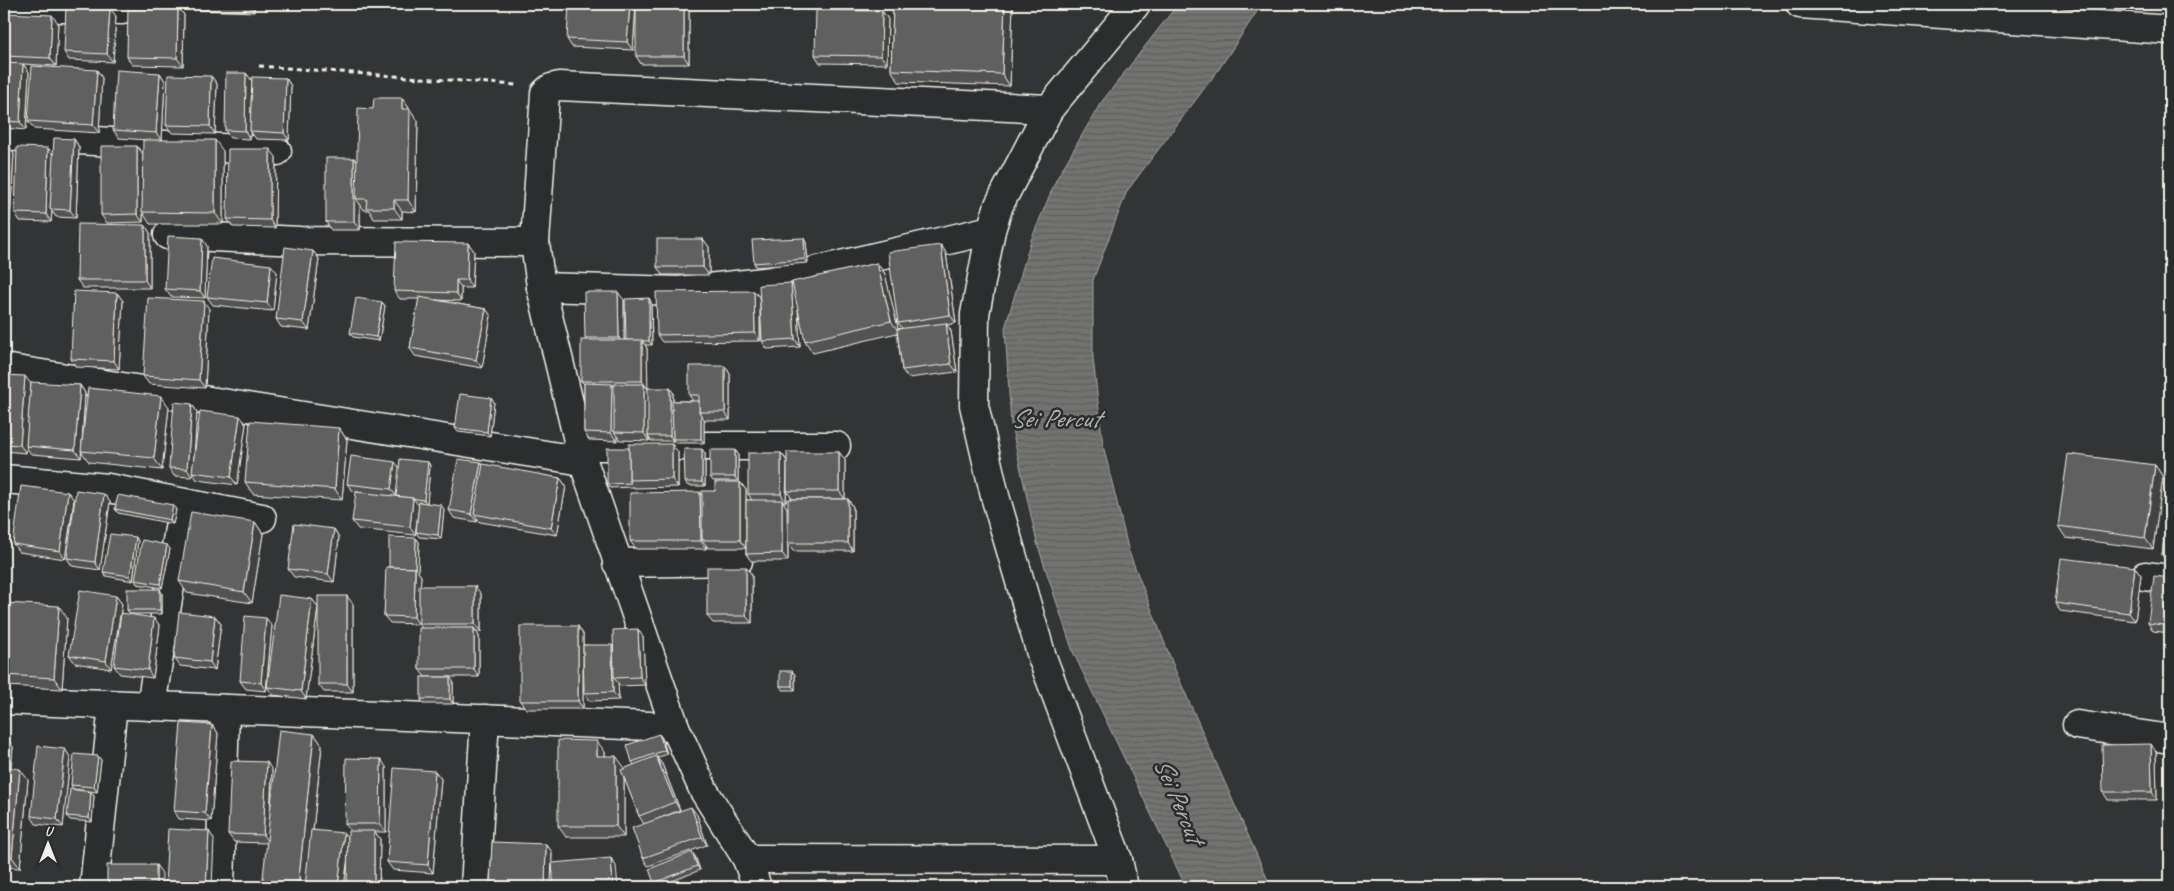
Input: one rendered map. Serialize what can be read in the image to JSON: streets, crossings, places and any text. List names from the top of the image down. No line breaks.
{"water":["Sei Percut"],"north":"top"}
